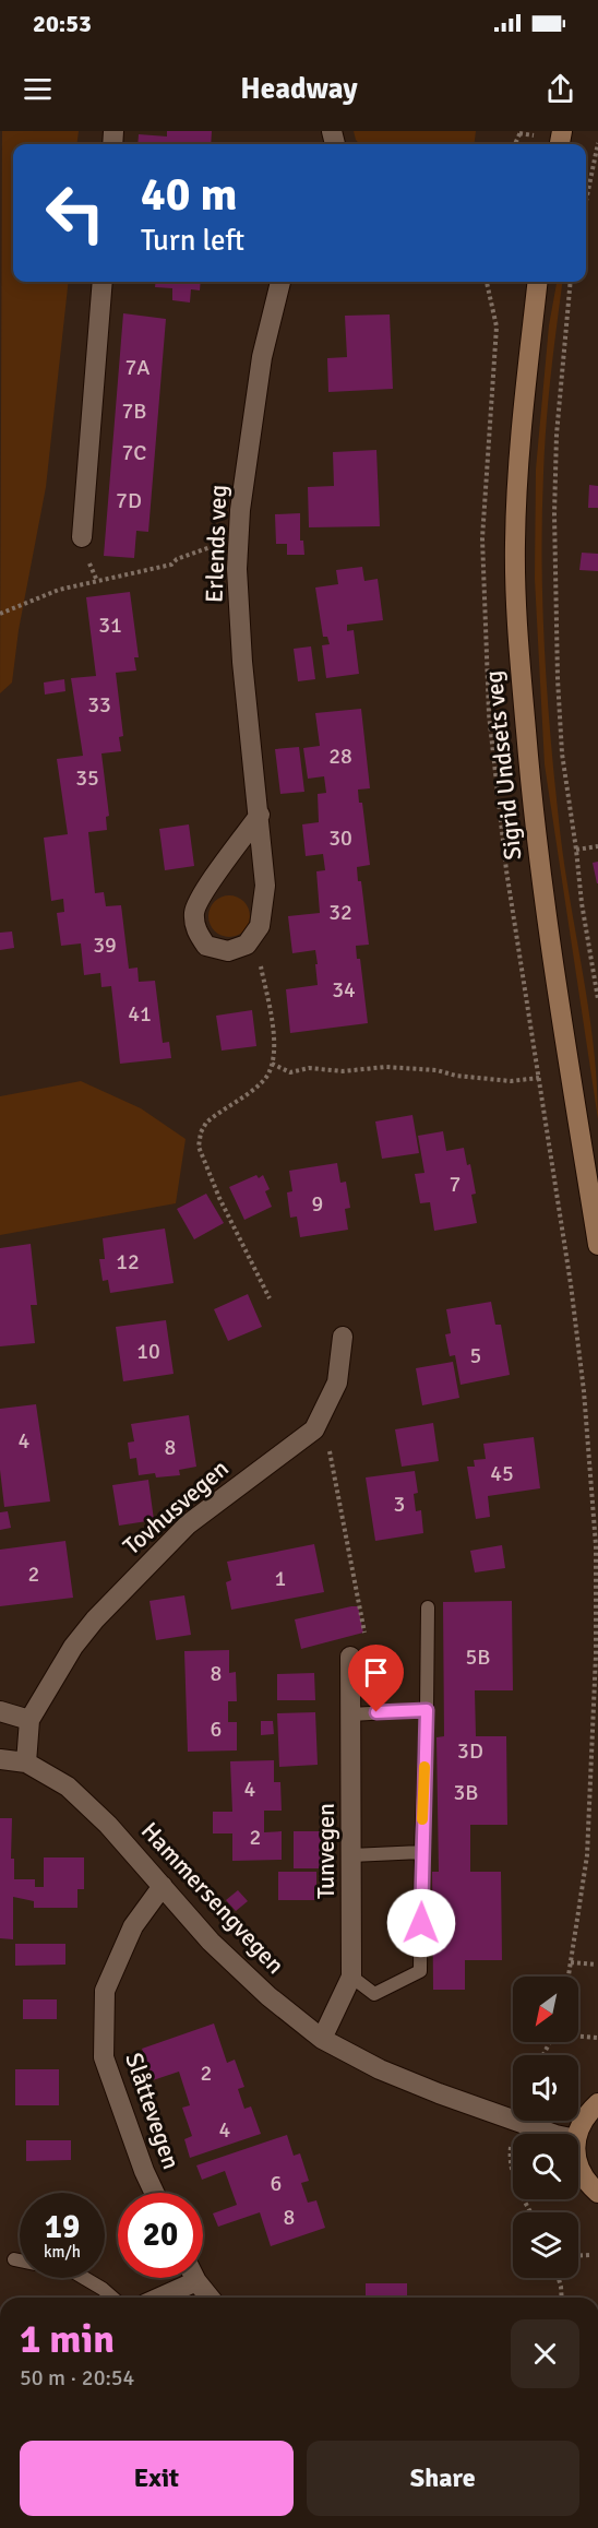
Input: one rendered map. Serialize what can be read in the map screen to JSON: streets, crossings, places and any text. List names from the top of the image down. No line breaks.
{"streets":{"street":["Erlends veg","Sigrid Undsets veg","Tovhusvegen","Tunvegen","Hammersengvegen","Slåttevegen"]},"crossings":[["Tovhusvegen","Hammersengvegen"],["Tunvegen","Hammersengvegen"],["Hammersengvegen","Slåttevegen"]],"house_numbers":["7A","7B","7C","7D","31","33","28","35","30","32","39","34","41","7","9","12","10","5","4","8","45","3","2","1","5B","8","6","3D","4","3B","2","2","4","6","8"],"north":"bottom left","page":{"status":"20:53","header":"Headway","turn":["40 m","Turn left"],"speed":"19 km/h","limit":"20","heading":["1 min","50 m · 20:54"],"buttons":["Exit","Share"]}}
